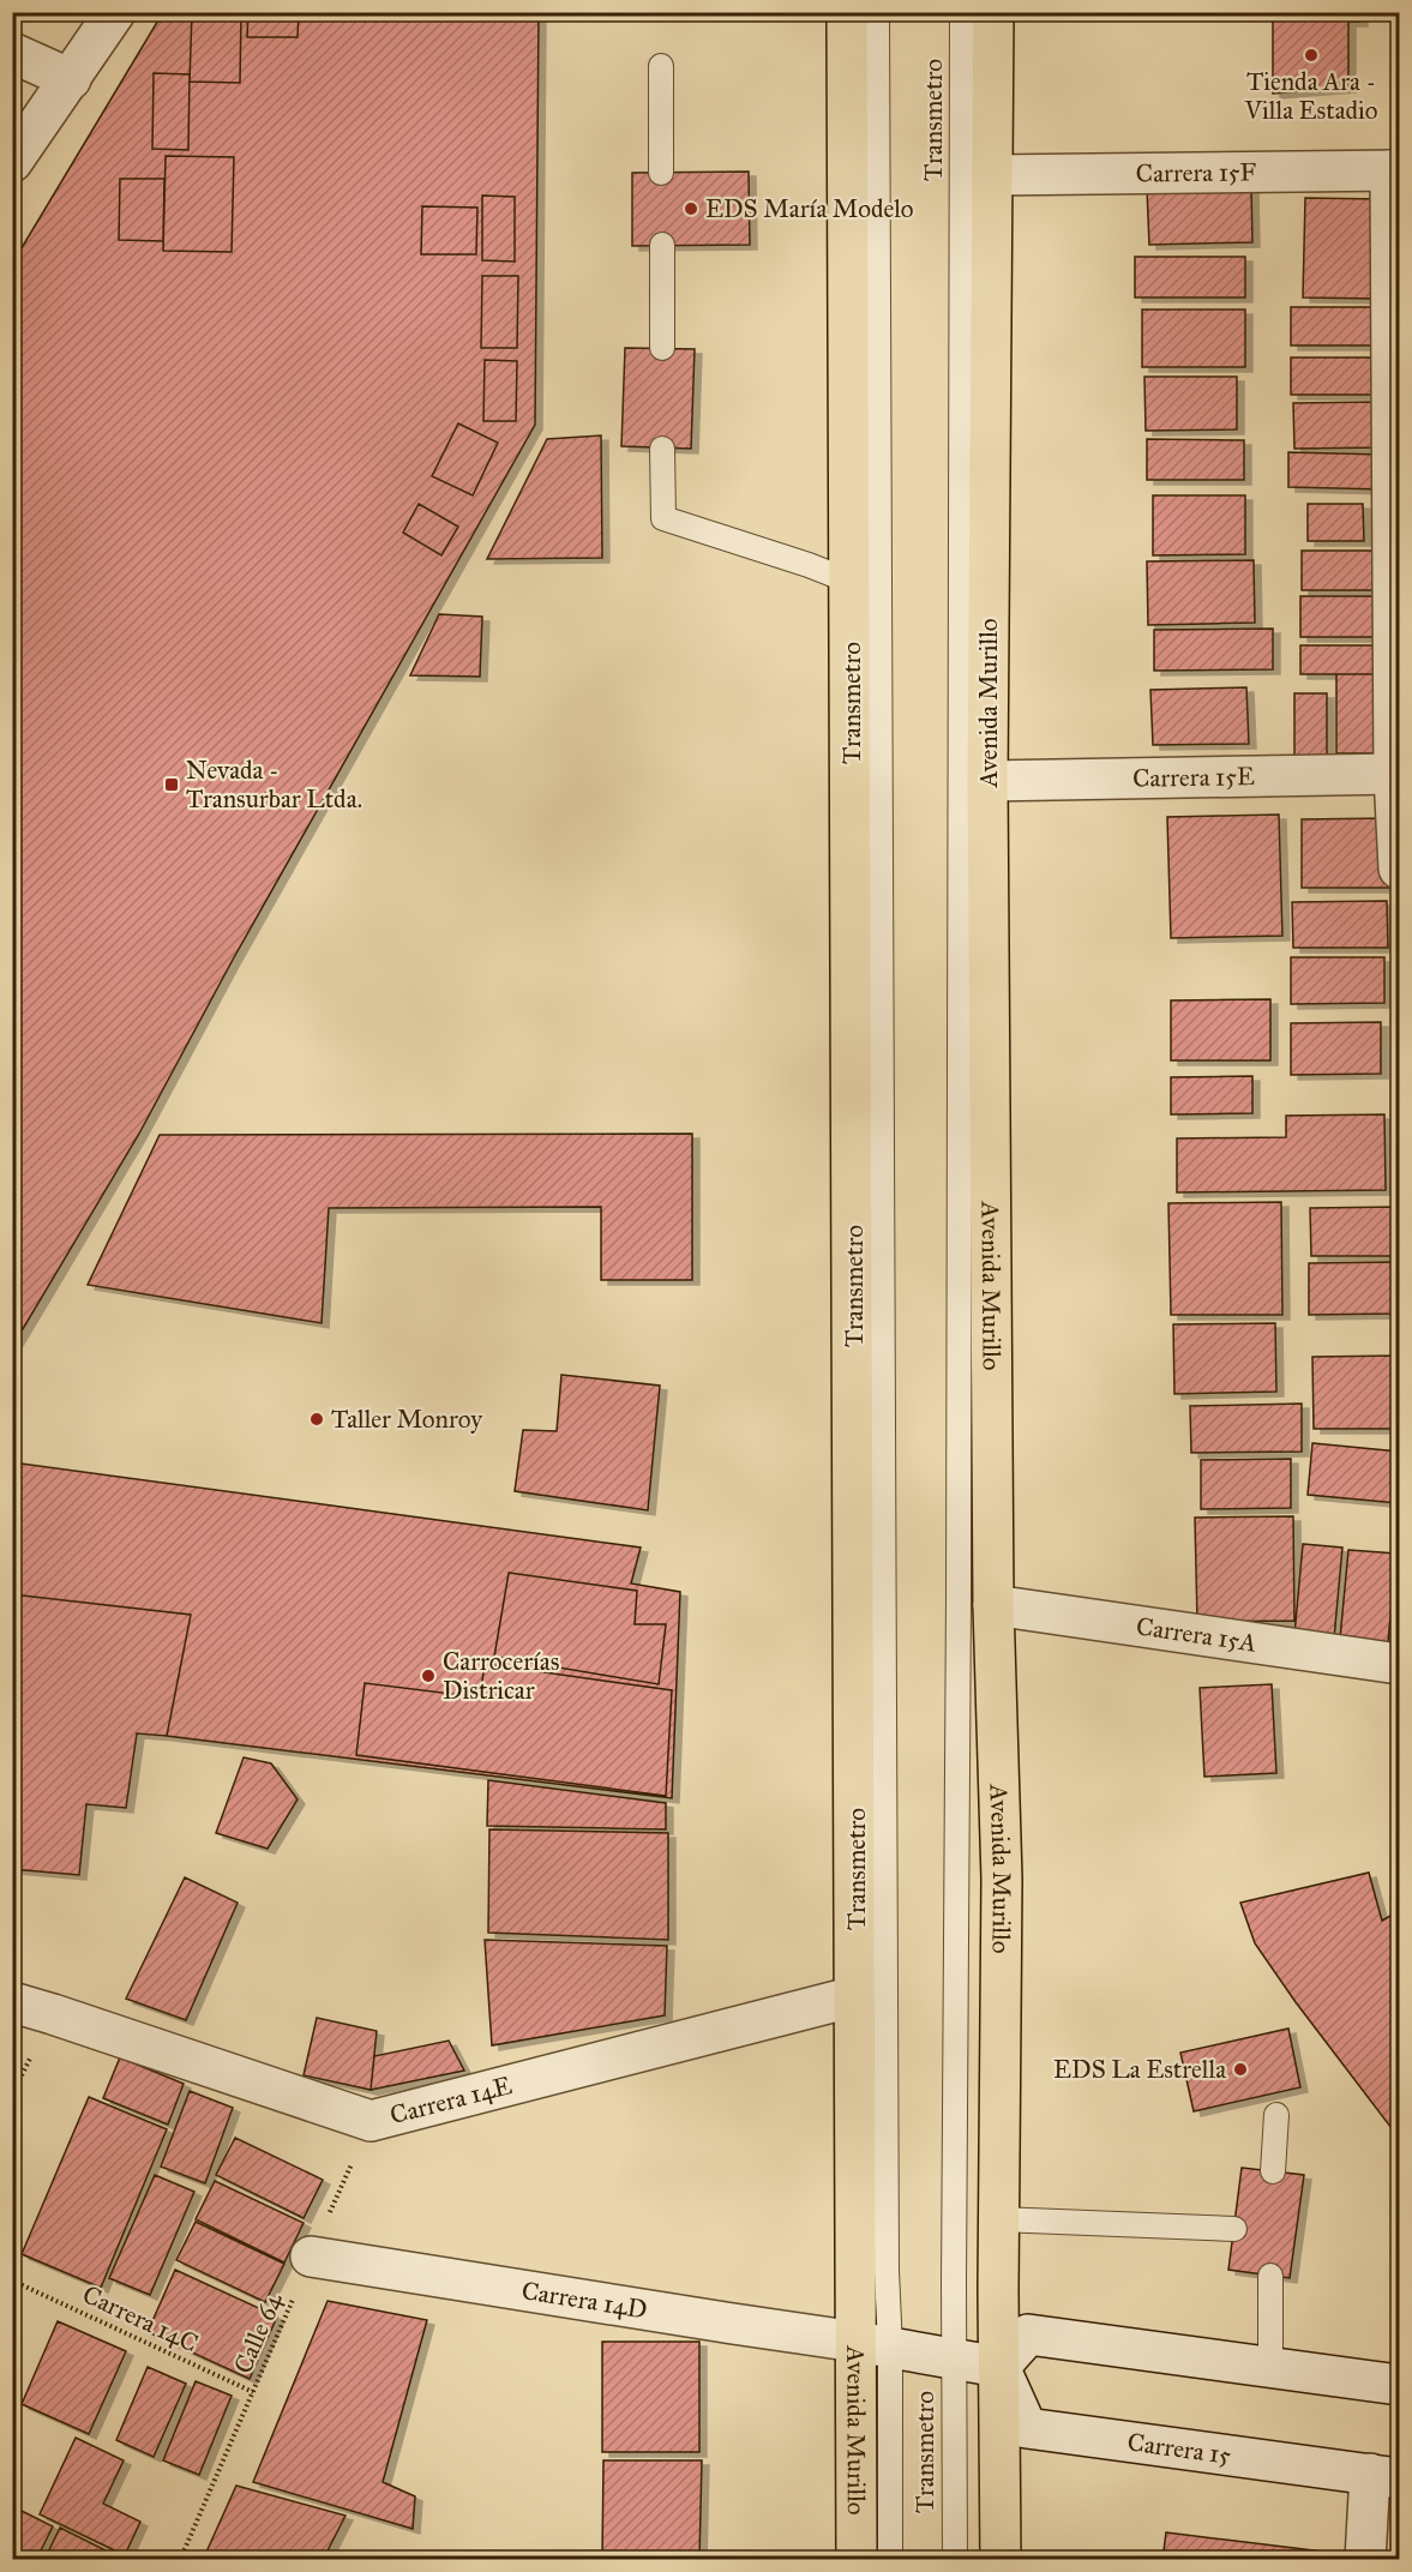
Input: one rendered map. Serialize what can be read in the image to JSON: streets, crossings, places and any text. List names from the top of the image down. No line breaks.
{"streets":{"main road":["Avenida Murillo"],"street":["Carrera 15F","Carrera 15E","Carrera 15A","Carrera 14E","Carrera 14D","Carrera 15"],"lane":["Transmetro"],"path":["Carrera 14C","Calle 64"]},"crossings":[["Transmetro","Avenida Murillo"],["Transmetro","Carrera 14D"],["Carrera 15F","Avenida Murillo"],["Avenida Murillo","Carrera 15E"],["Avenida Murillo","Carrera 15A"],["Avenida Murillo","Carrera 14E"],["Avenida Murillo","Carrera 14D"],["Avenida Murillo","Carrera 15"],["Carrera 14E","Calle 64"],["Carrera 14D","Calle 64"],["Carrera 14C","Calle 64"]],"places":{"other":["Tienda Ara - Villa Estadio","EDS María Modelo","Taller Monroy","Carrocerías Districar","EDS La Estrella"],"transit":["Nevada - Transurbar Ltda."]}}
